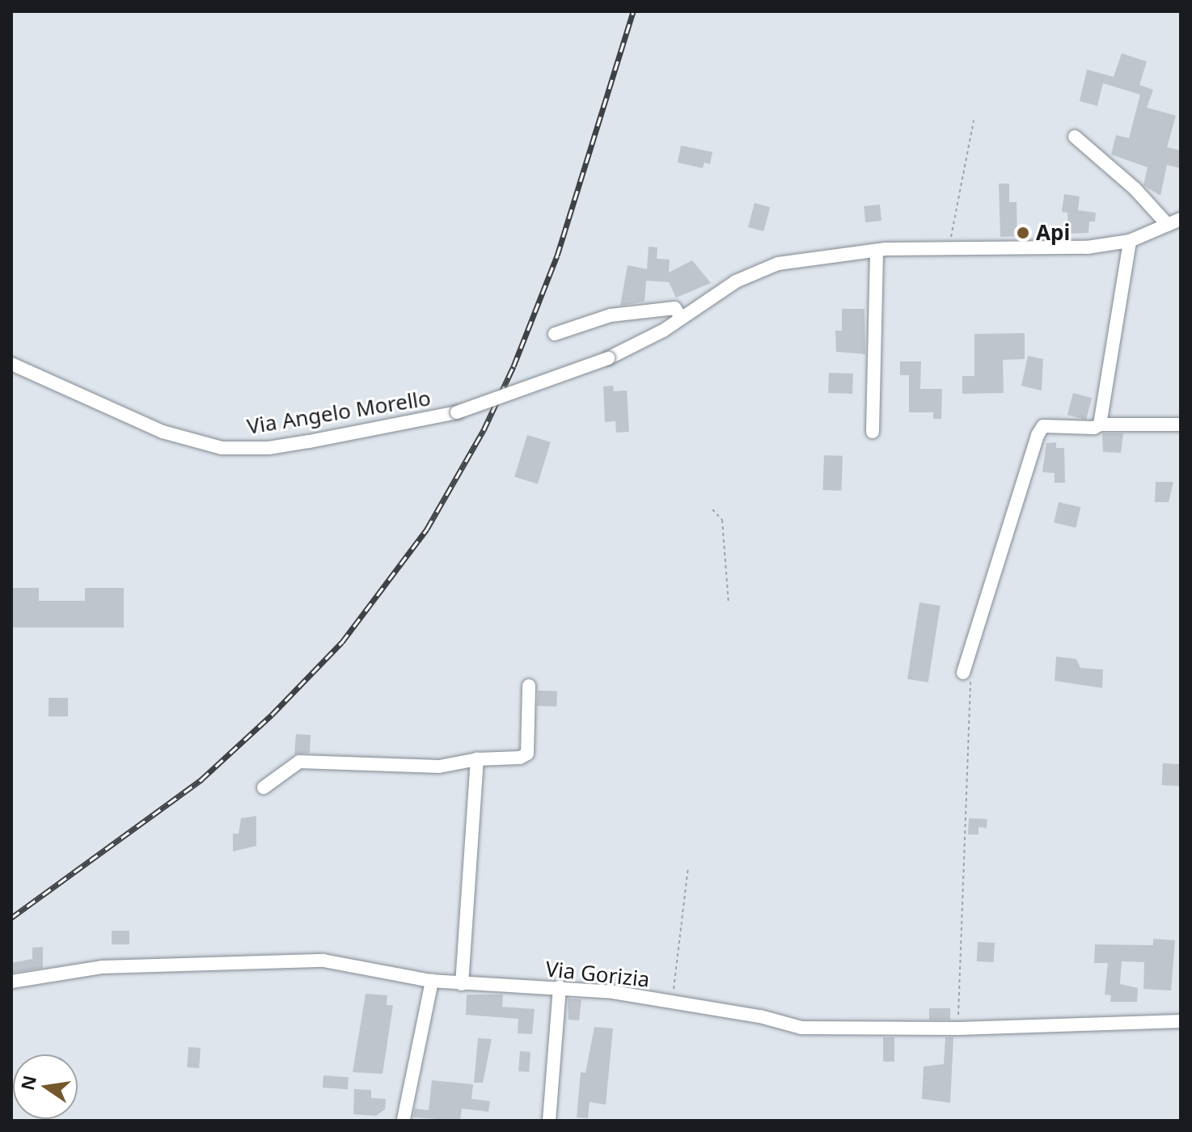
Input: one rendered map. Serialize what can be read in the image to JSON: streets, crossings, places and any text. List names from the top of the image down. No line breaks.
{"streets":{"street":["Via Angelo Morello","Via Gorizia"]},"places":["Api"],"north":"left"}
